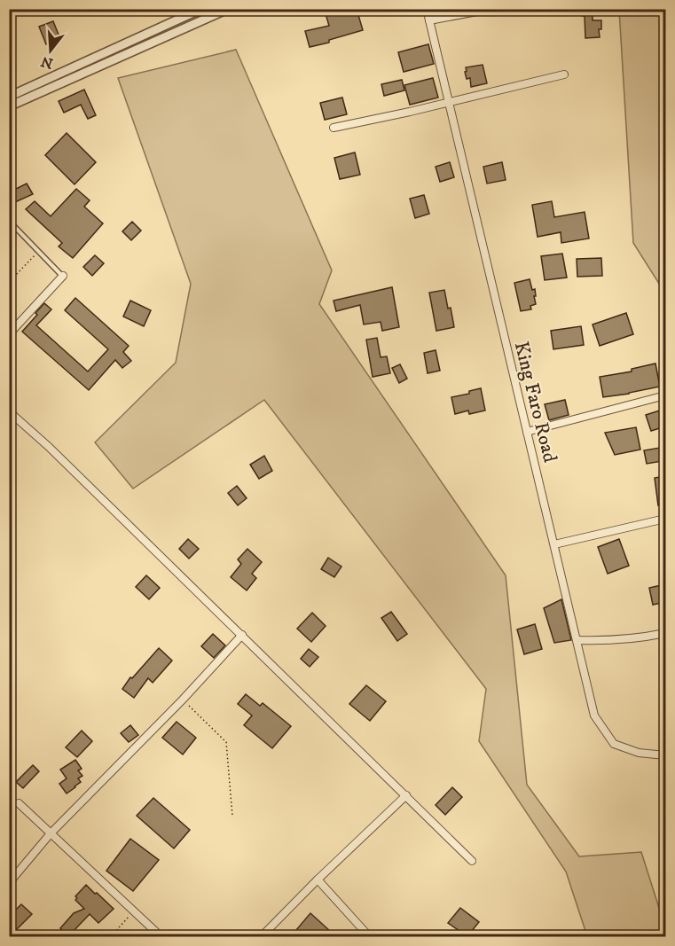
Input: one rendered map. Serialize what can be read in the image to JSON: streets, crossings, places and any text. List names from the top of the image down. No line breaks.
{"streets":{"street":["King Faro Road"]},"north":"bottom"}
